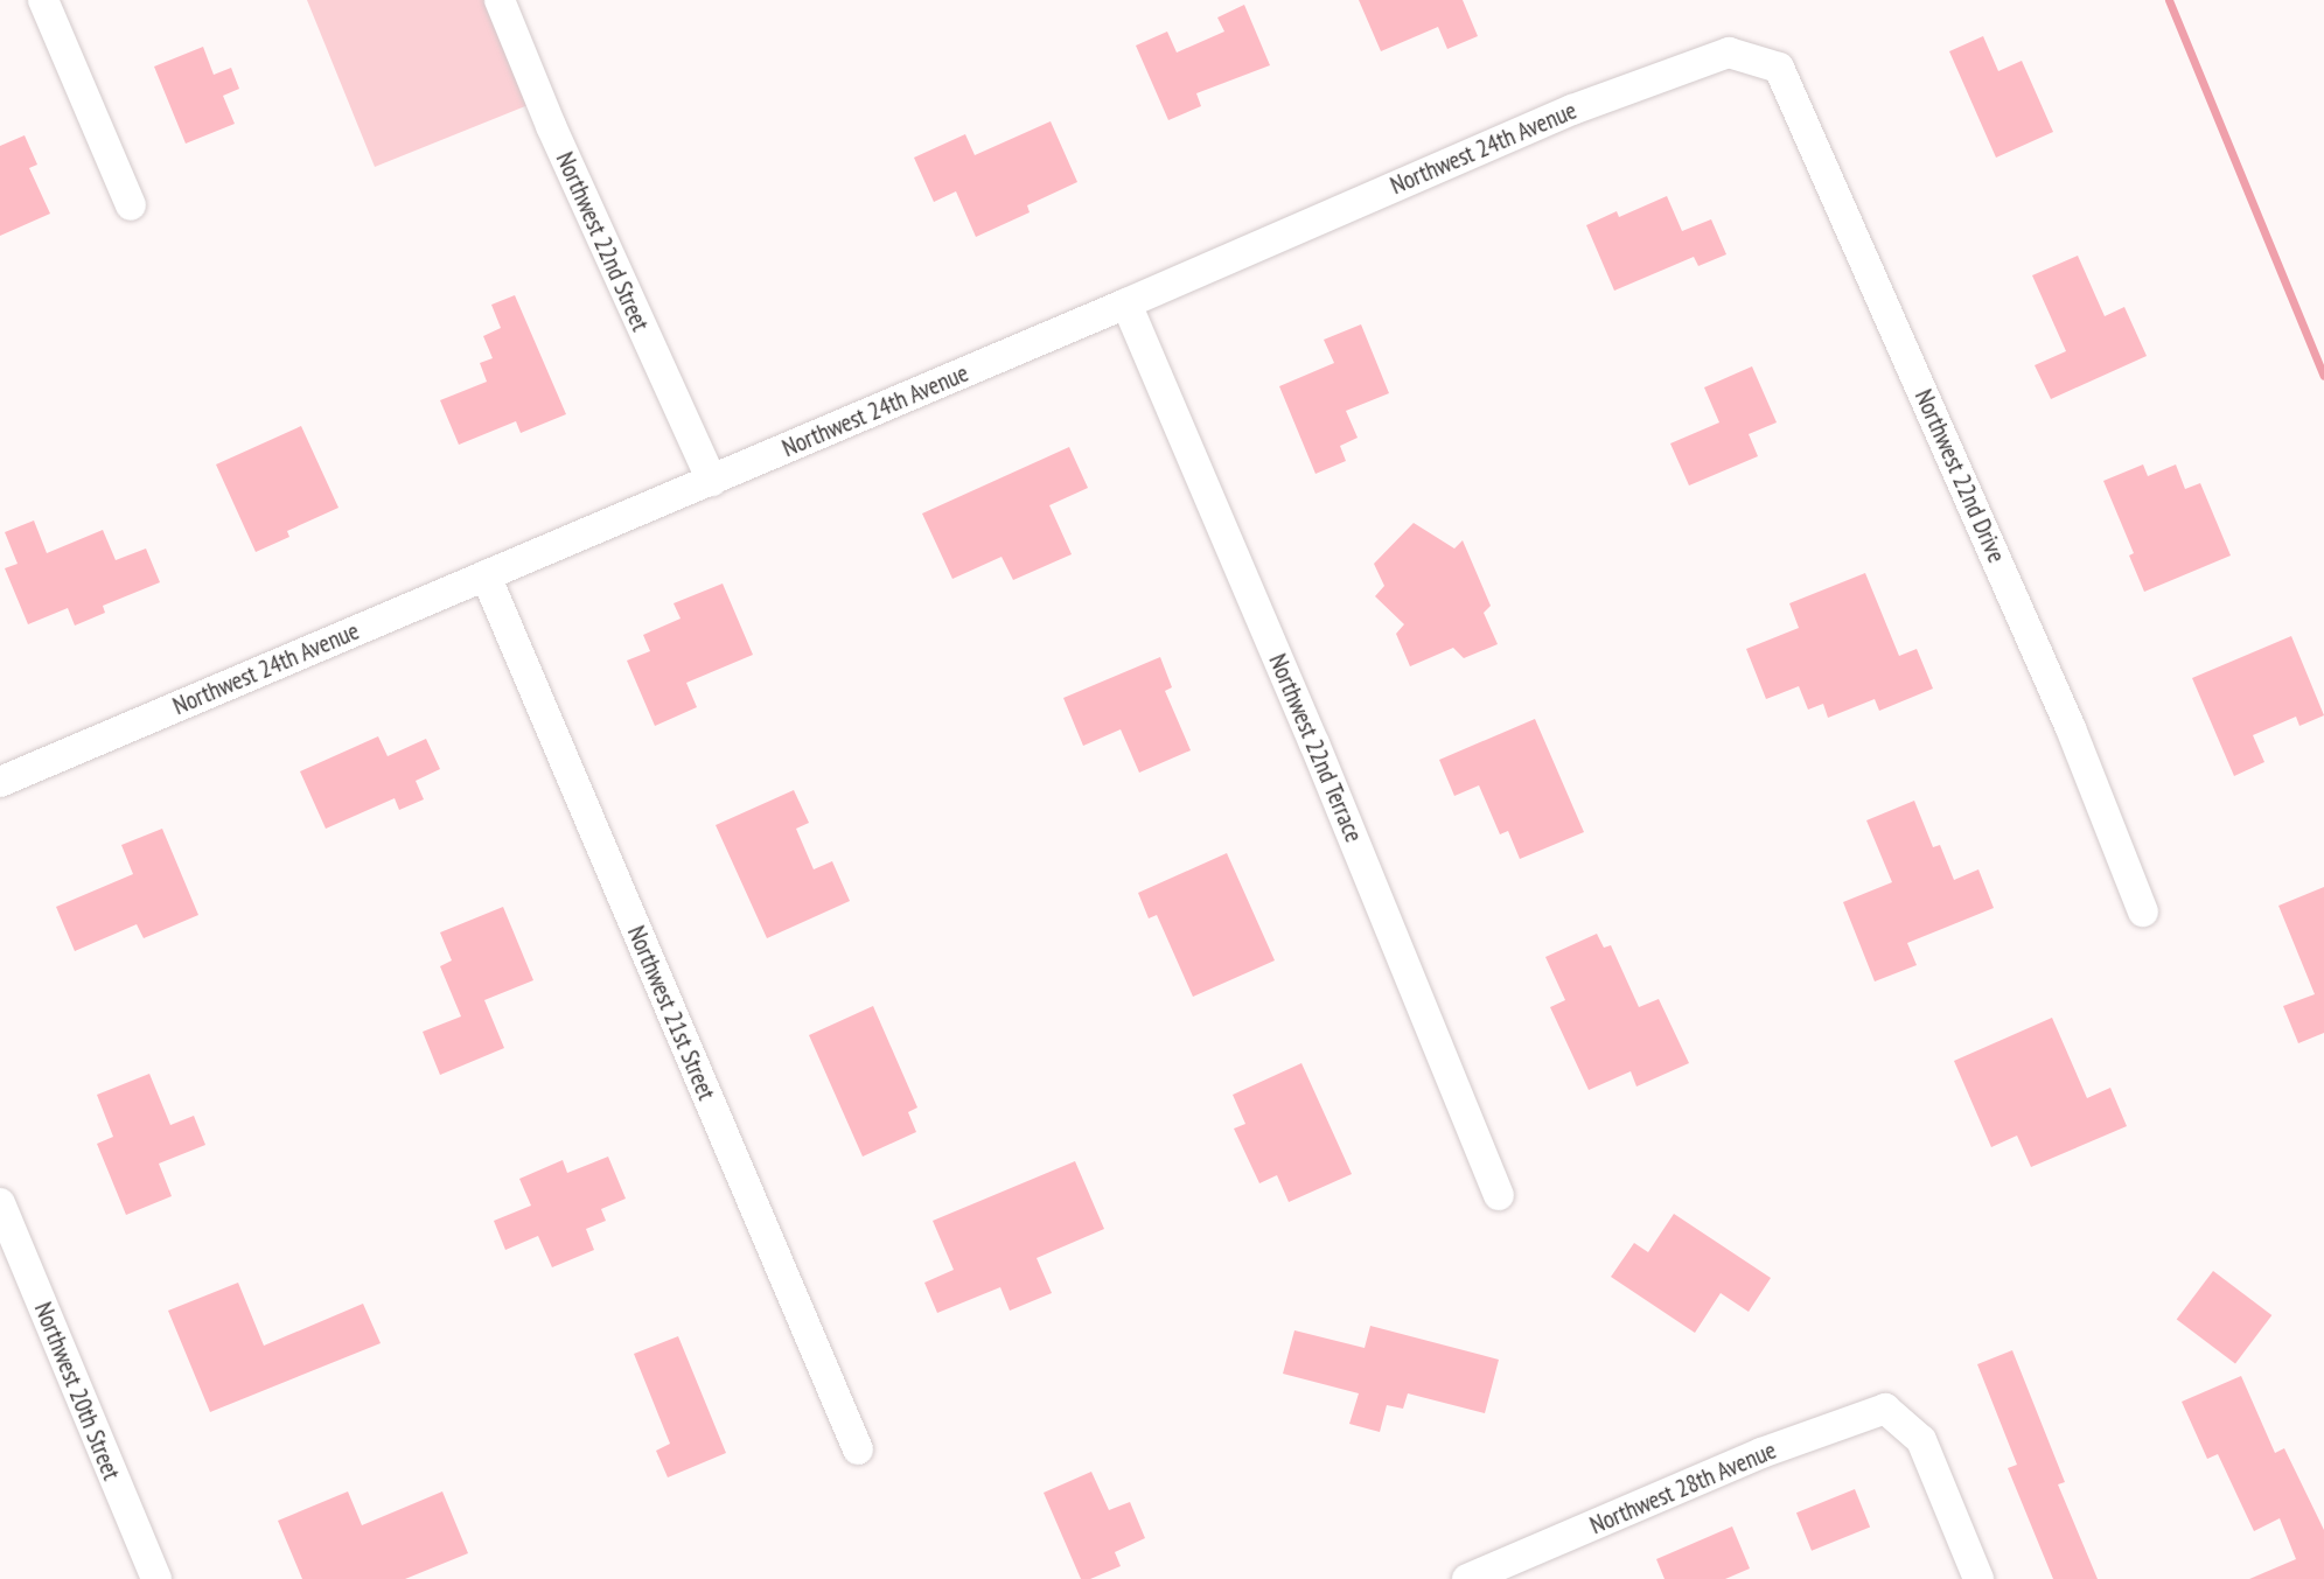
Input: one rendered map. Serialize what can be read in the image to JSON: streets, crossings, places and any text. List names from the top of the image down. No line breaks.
{"streets":{"street":["Northwest 24th Avenue","Northwest 22nd Street","Northwest 22nd Drive","Northwest 22nd Terrace","Northwest 21st Street","Northwest 20th Street","Northwest 28th Avenue"]},"crossings":[["Northwest 24th Avenue","Northwest 22nd Street"],["Northwest 24th Avenue","Northwest 22nd Drive"],["Northwest 24th Avenue","Northwest 22nd Terrace"],["Northwest 24th Avenue","Northwest 21st Street"]]}
